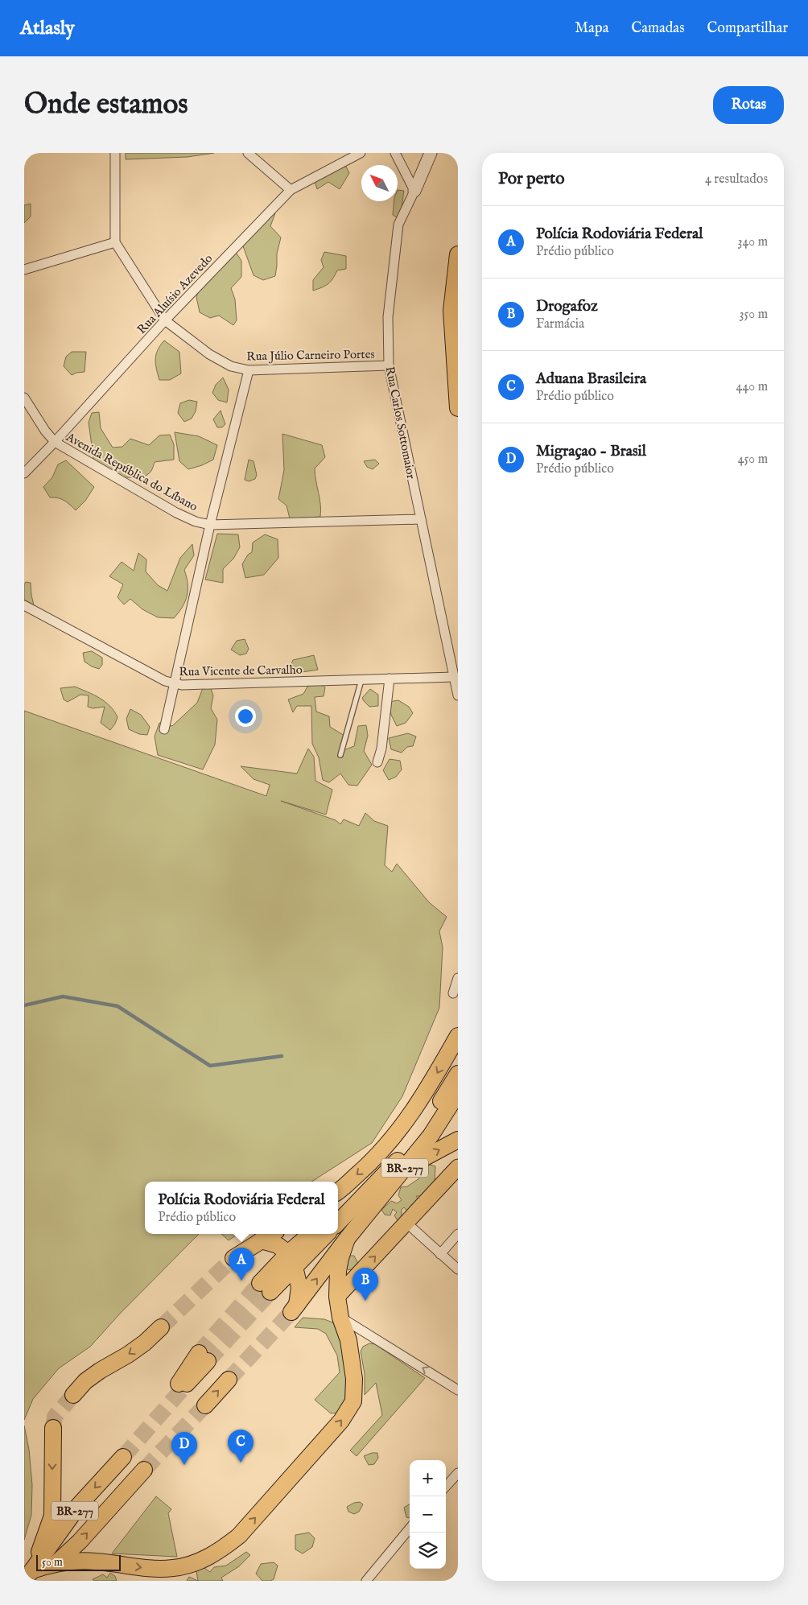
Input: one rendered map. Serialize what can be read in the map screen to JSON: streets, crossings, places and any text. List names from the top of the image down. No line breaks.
{"streets":{"highway":["BR-277"],"street":["Rua Aluísio Azevedo","Rua Júlio Carneiro Portes","Rua Carlos Sottomaior","Avenida República do Líbano","Rua Vicente de Carvalho"]},"crossings":[["Rua Aluísio Azevedo","Rua Júlio Carneiro Portes"],["Rua Aluísio Azevedo","Avenida República do Líbano"],["Rua Júlio Carneiro Portes","Rua Carlos Sottomaior"],["Rua Carlos Sottomaior","Avenida República do Líbano"],["Rua Carlos Sottomaior","Rua Vicente de Carvalho"]],"scale_bar":"50 m","north":"top left","page":{"header":"Atlasly","nav":["Mapa","Camadas","Compartilhar"],"buttons":"Rotas","title":"Onde estamos","heading":["Por perto","4 resultados"],"list":[{"mark":"A","name":"Polícia Rodoviária Federal","note":"Prédio público","value":"340 m"},{"mark":"B","name":"Drogafoz","note":"Farmácia","value":"350 m"},{"mark":"C","name":"Aduana Brasileira","note":"Prédio público","value":"440 m"},{"mark":"D","name":"Migraçao - Brasil","note":"Prédio público","value":"450 m"}],"popup":["Polícia Rodoviária Federal","Prédio público"],"pins":["A","B","C","D"],"map_buttons":["+","−"],"scale":"50 m"}}
